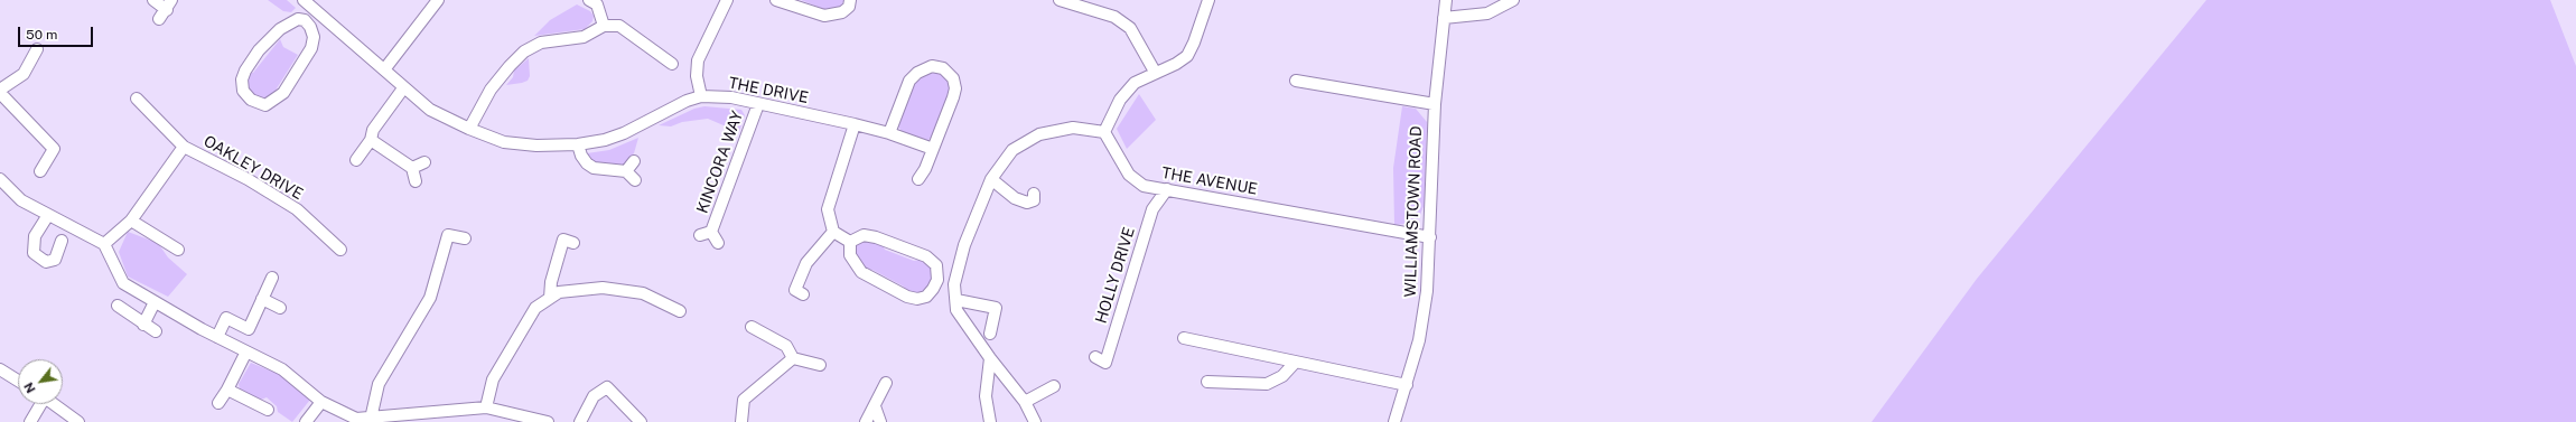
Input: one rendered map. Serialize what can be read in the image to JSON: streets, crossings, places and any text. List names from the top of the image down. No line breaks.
{"streets":{"street":["THE DRIVE","KINCORA WAY","OAKLEY DRIVE","THE AVENUE","WILLIAMSTOWN ROAD","HOLLY DRIVE"]},"crossings":[["THE DRIVE","KINCORA WAY"],["THE AVENUE","WILLIAMSTOWN ROAD"],["THE AVENUE","HOLLY DRIVE"]],"scale_bar":"50 m","north":"bottom left"}
